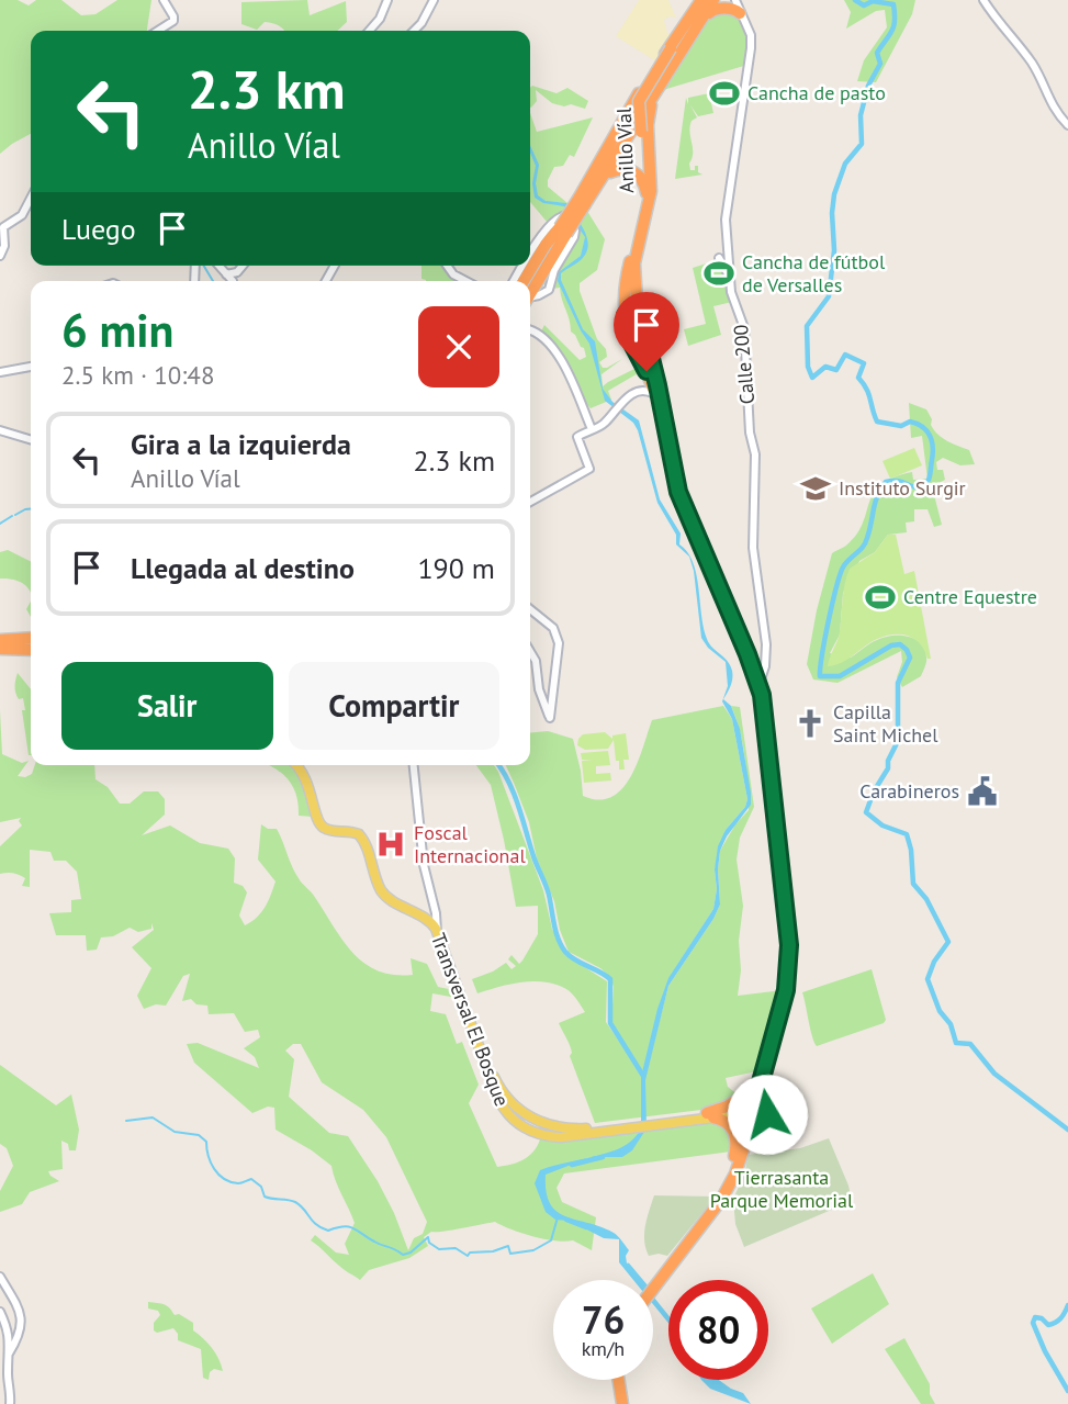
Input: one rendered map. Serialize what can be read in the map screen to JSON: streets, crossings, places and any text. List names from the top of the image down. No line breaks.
{"streets":{"highway":["Anillo Víal"],"main road":["Transversal El Bosque"],"street":["Calle 200"]},"crossings":[["Anillo Víal","Calle 200"],["Anillo Víal","Transversal El Bosque"]],"parks":["Tierrasanta Parque Memorial"],"places":{"sports":["Cancha de pasto","Cancha de fútbol de Versalles","Centre Equestre"],"school or university":["Instituto Surgir"],"church":["Capilla Saint Michel"],"public building":["Carabineros"],"hospital":["Foscal Internacional"]},"page":{"turn":["2.3 km","Anillo Víal"],"then":"Luego","heading":["6 min","2.5 km · 10:48"],"list":[{"name":"Gira a la izquierda","note":"Anillo Víal","value":"2.3 km"},{"name":"Llegada al destino","value":"190 m"}],"buttons":["Salir","Compartir"],"speed":"76 km/h","limit":"80"}}
